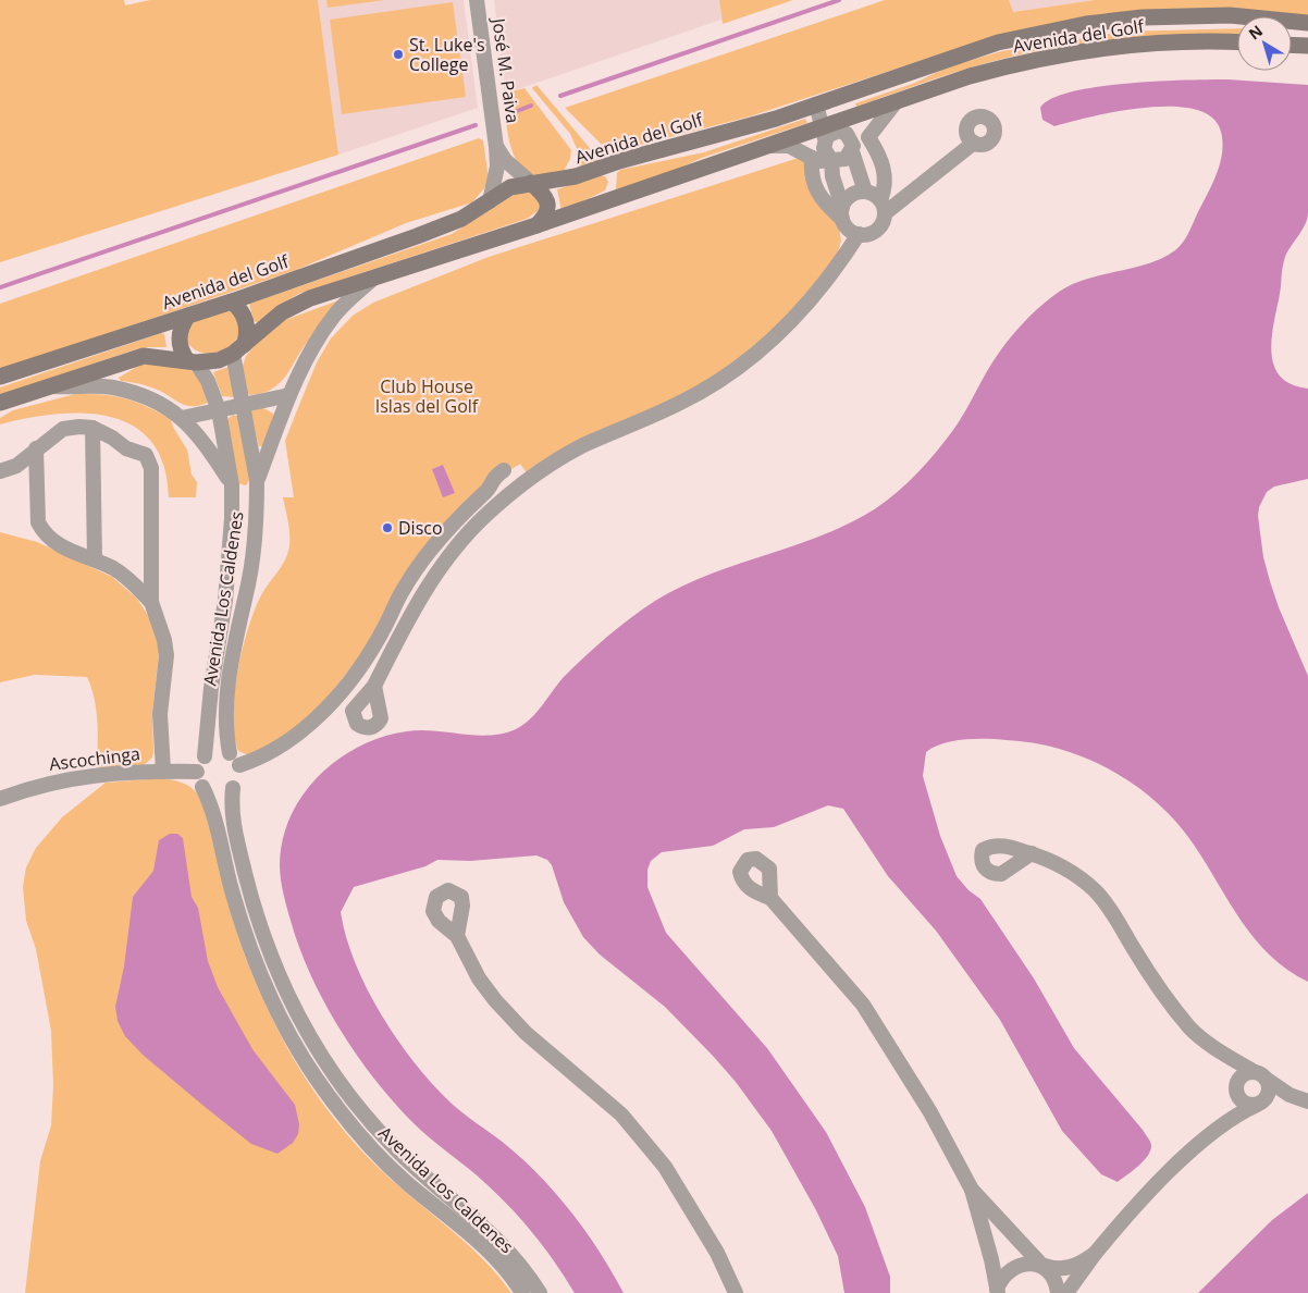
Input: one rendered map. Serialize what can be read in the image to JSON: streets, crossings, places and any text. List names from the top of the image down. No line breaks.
{"streets":{"street":["Avenida del Golf","José M. Paiva","Avenida Los Caldenes","Ascochinga"]},"crossings":[["Avenida del Golf","José M. Paiva"],["Avenida del Golf","Avenida Los Caldenes"],["Avenida Los Caldenes","Ascochinga"]],"parks":["Club House Islas del Golf"],"places":["St. Luke's College","Disco"],"north":"top left"}
